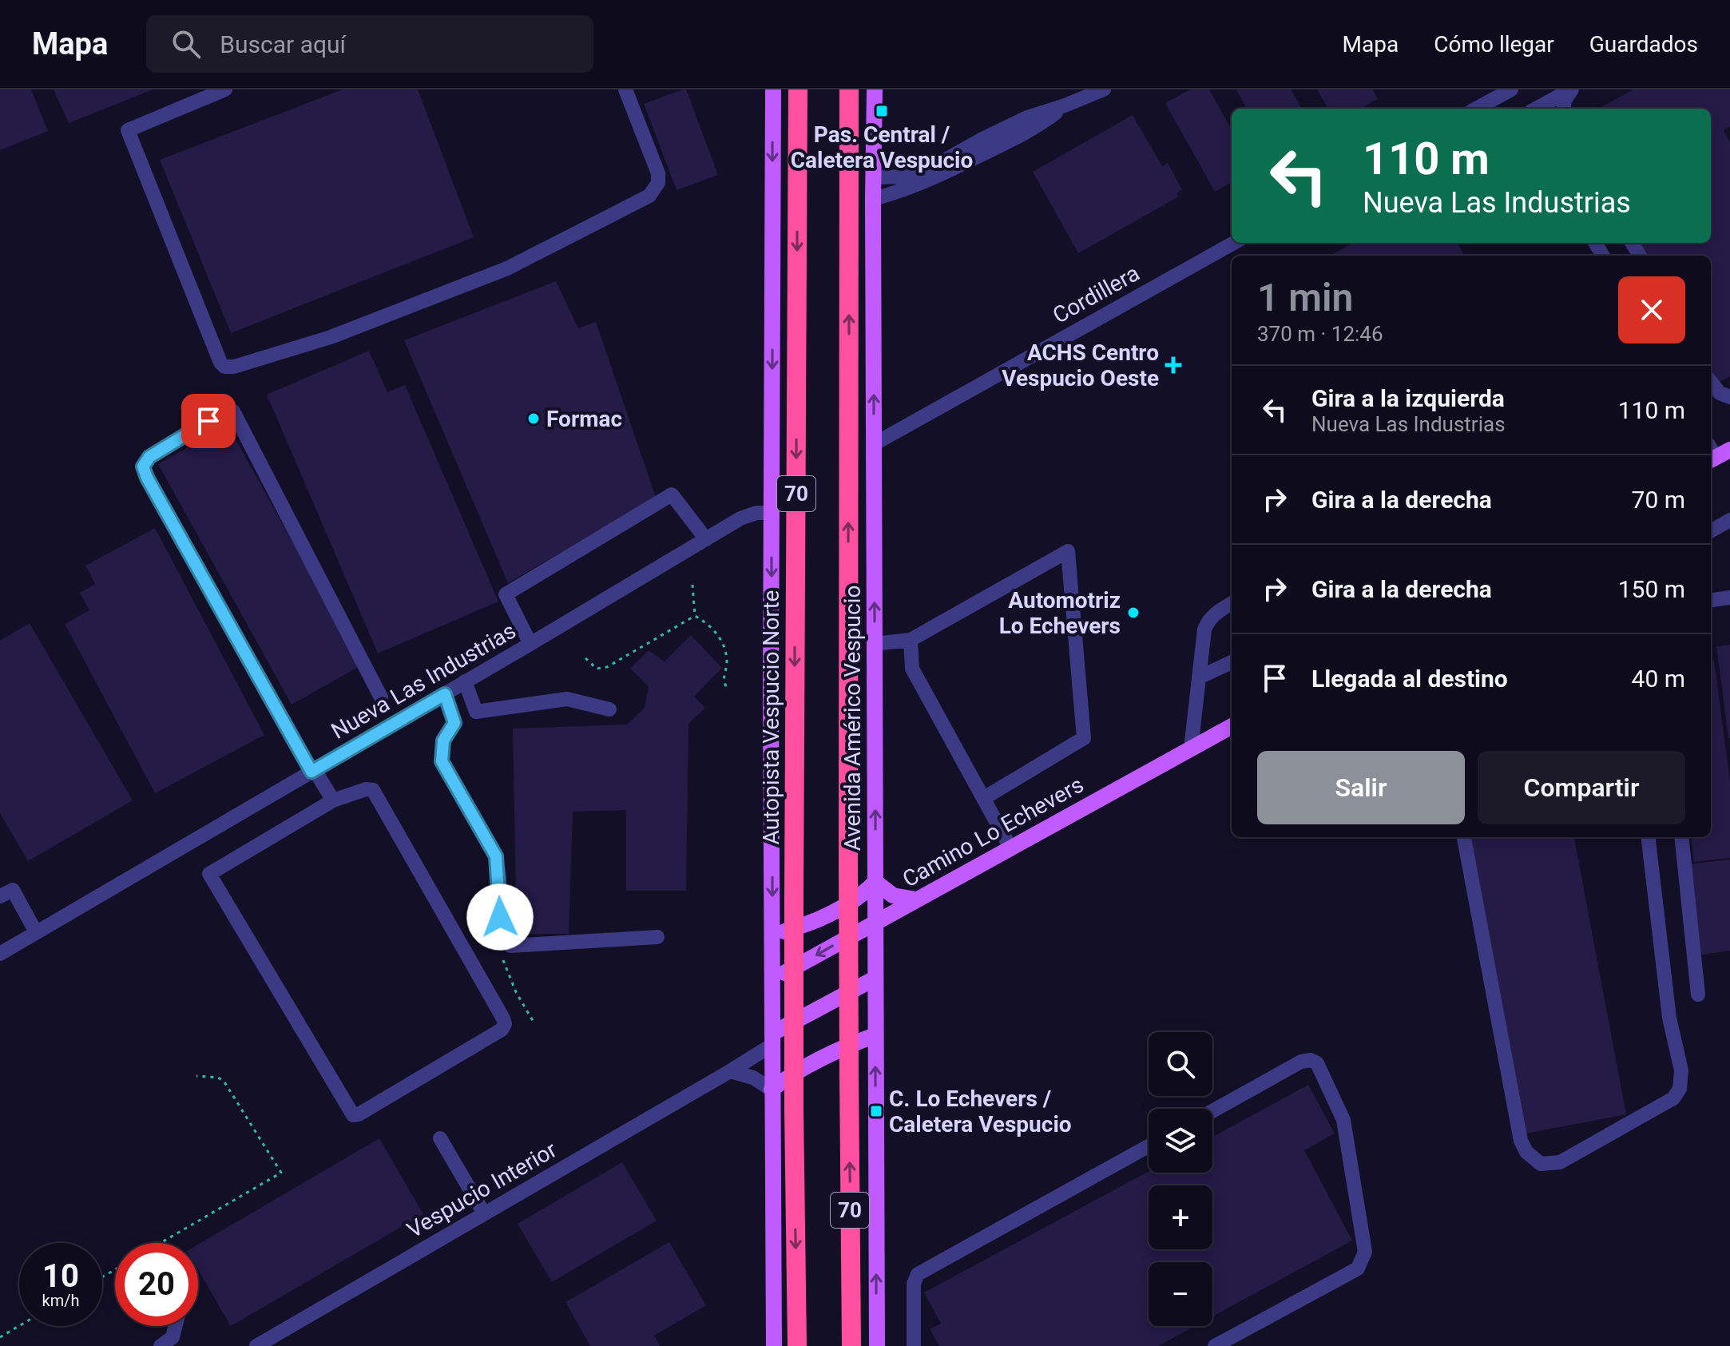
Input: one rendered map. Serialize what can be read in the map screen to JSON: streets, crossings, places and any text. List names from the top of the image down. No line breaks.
{"streets":{"highway":["70","Autopista Vespucio Norte"],"main road":["Avenida Américo Vespucio","Camino Lo Echevers"],"street":["Cordillera","Nueva Las Industrias","Vespucio Interior"]},"crossings":[["Cordillera","Avenida Américo Vespucio"],["Avenida Américo Vespucio","Camino Lo Echevers"]],"places":{"transit":["Pas. Central / Caletera Vespucio","C. Lo Echevers / Caletera Vespucio"],"health":["ACHS Centro Vespucio Oeste"],"other":["Formac","Automotriz Lo Echevers"]},"page":{"header":"Mapa","search":"Buscar aquí","nav":["Mapa","Cómo llegar","Guardados"],"turn":["110 m","Nueva Las Industrias"],"heading":["1 min","370 m · 12:46"],"list":[{"name":"Gira a la izquierda","note":"Nueva Las Industrias","value":"110 m"},{"name":"Gira a la derecha","value":"70 m"},{"name":"Gira a la derecha","value":"150 m"},{"name":"Llegada al destino","value":"40 m"}],"buttons":["Salir","Compartir"],"map_buttons":["+","−"],"speed":"10 km/h","limit":"20"}}
